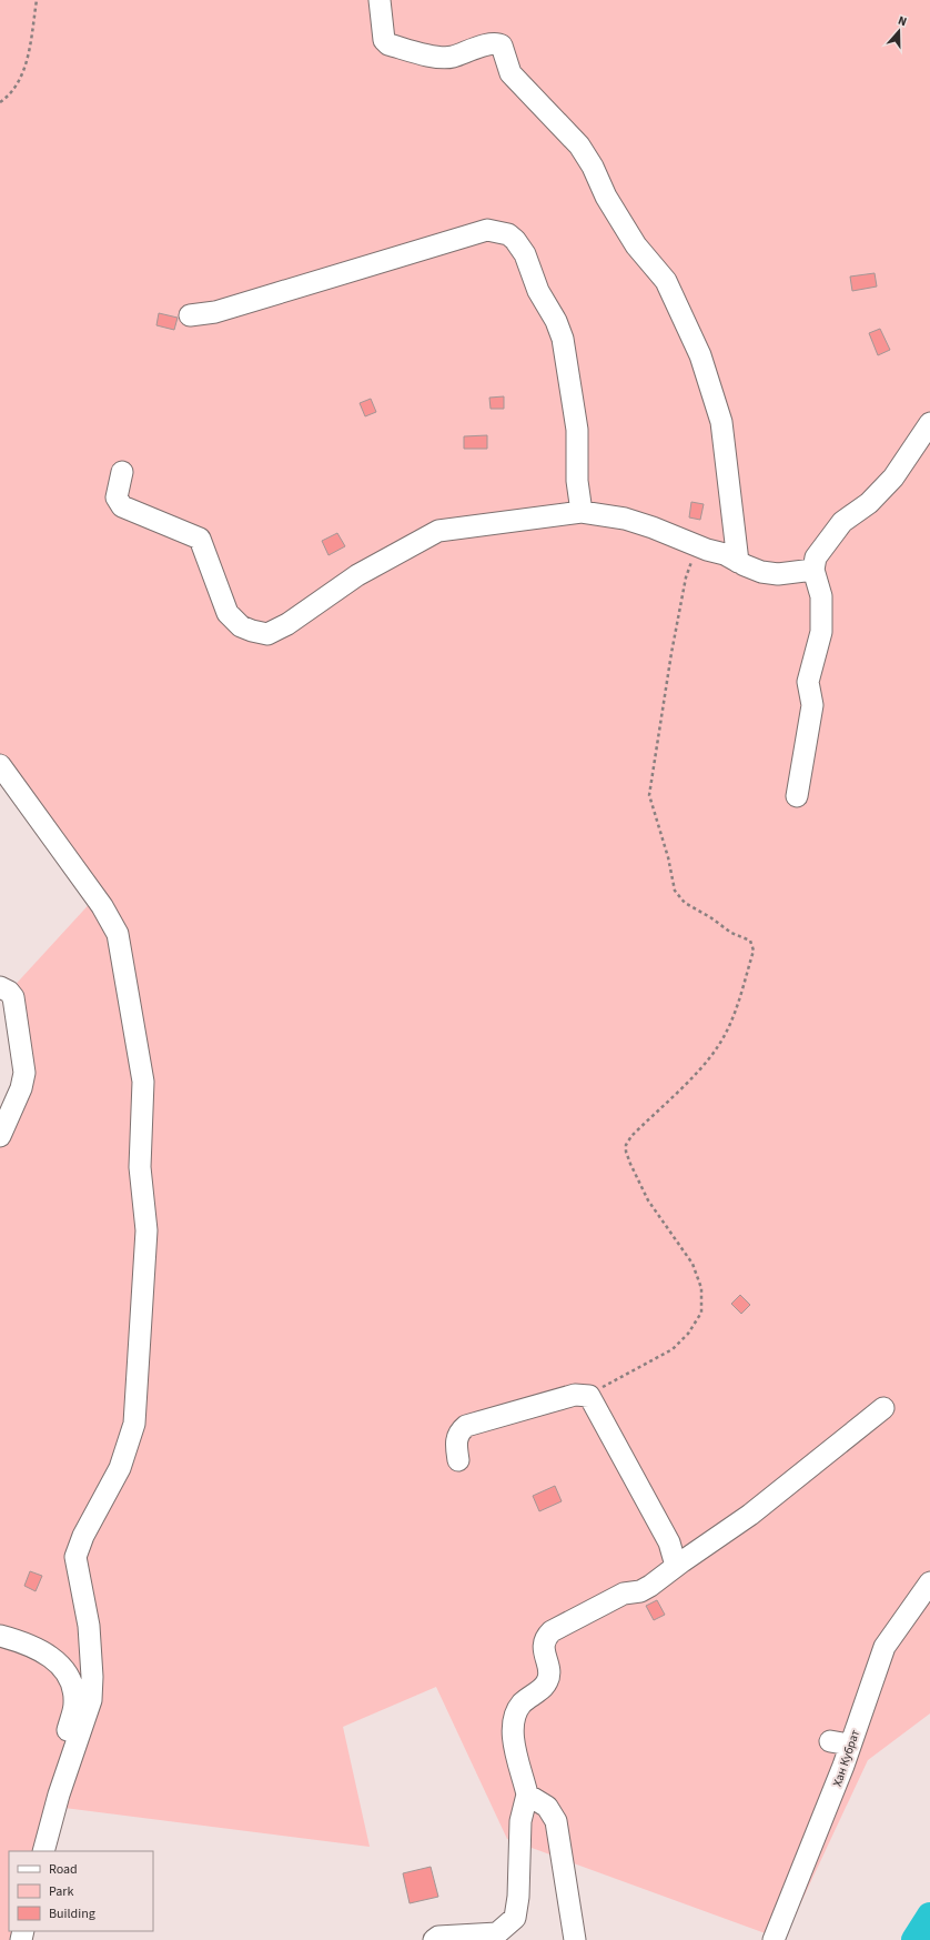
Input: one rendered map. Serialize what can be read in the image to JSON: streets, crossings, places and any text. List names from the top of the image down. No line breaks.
{"streets":{"street":["Хан Кубрат"]},"legend":["Road","Park","Building"],"north":"top"}
